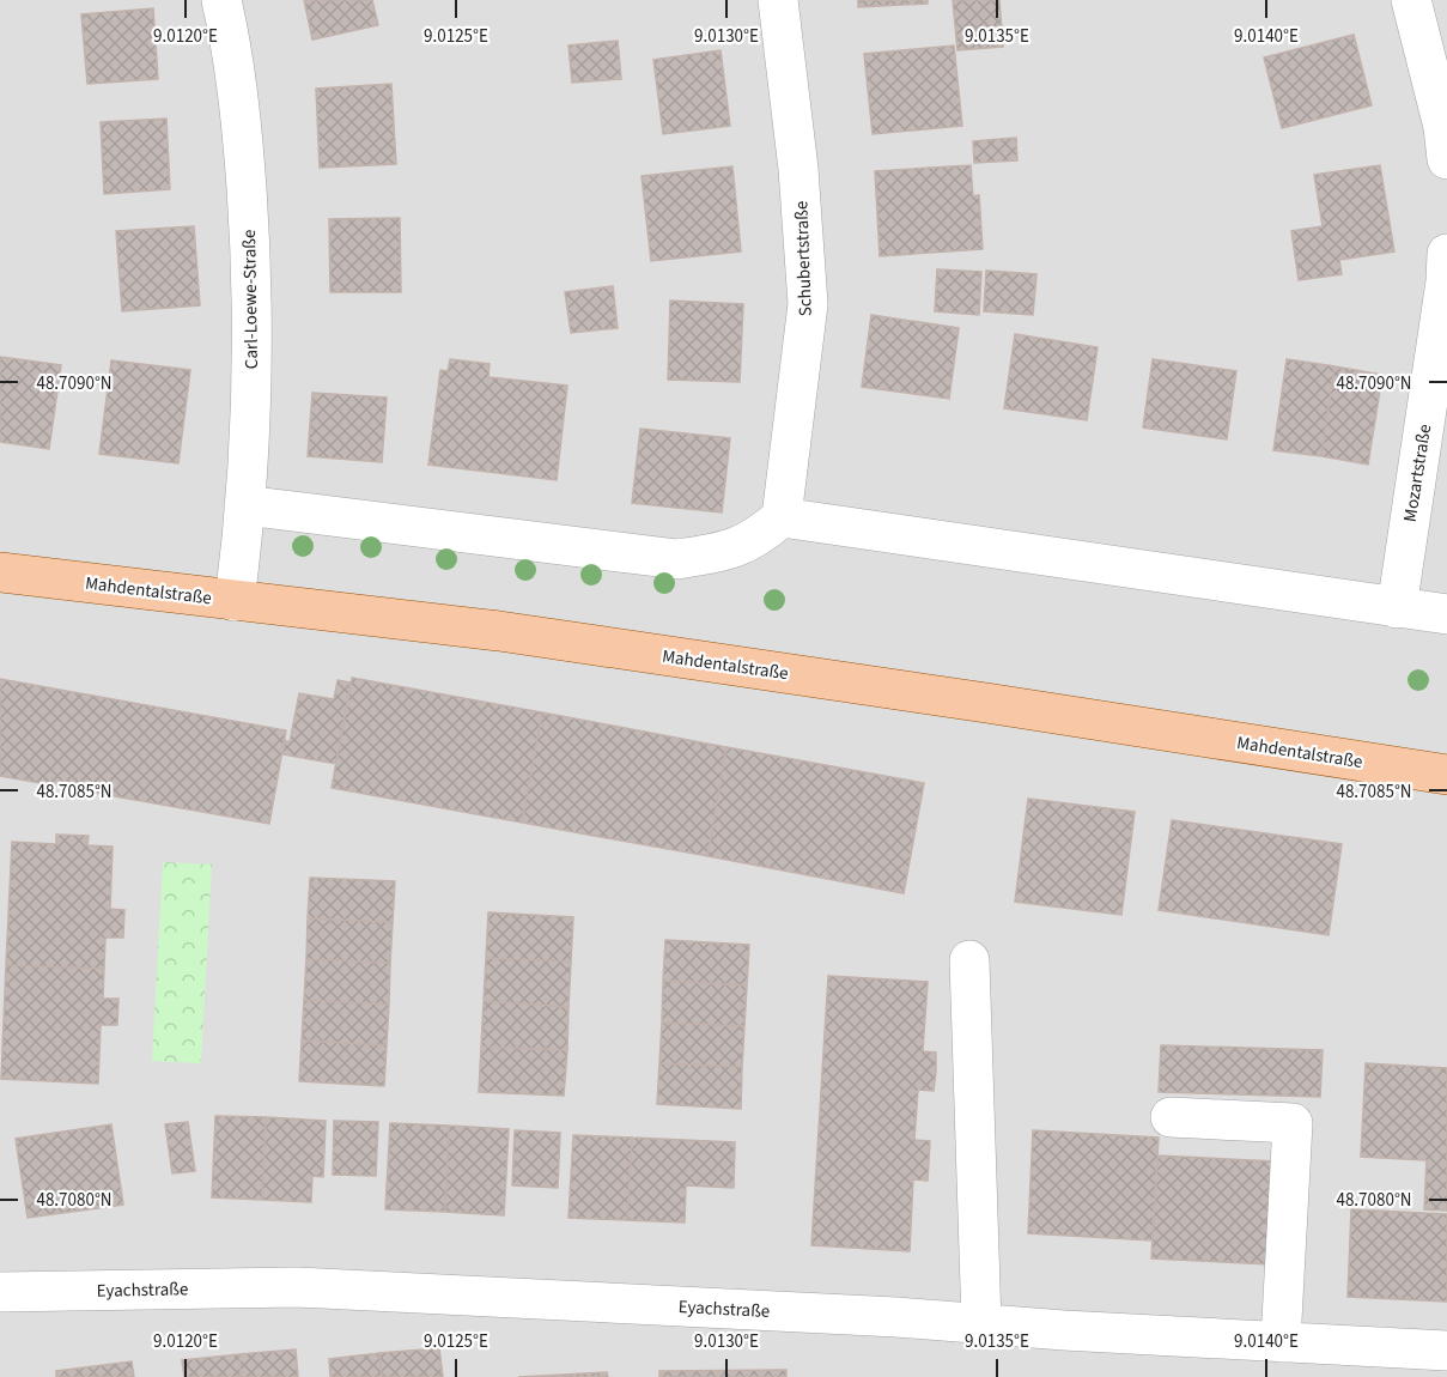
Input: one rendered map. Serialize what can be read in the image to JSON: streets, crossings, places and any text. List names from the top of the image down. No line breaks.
{"streets":{"main road":["Mahdentalstraße"],"street":["Schubertstraße","Carl-Loewe-Straße","Mozartstraße","Eyachstraße"]},"crossings":[["Carl-Loewe-Straße","Mahdentalstraße"]],"coordinates":["9.0120°E","9.0125°E","9.0130°E","9.0135°E","9.0140°E","48.7090°N","48.7085°N","48.7080°N"]}
